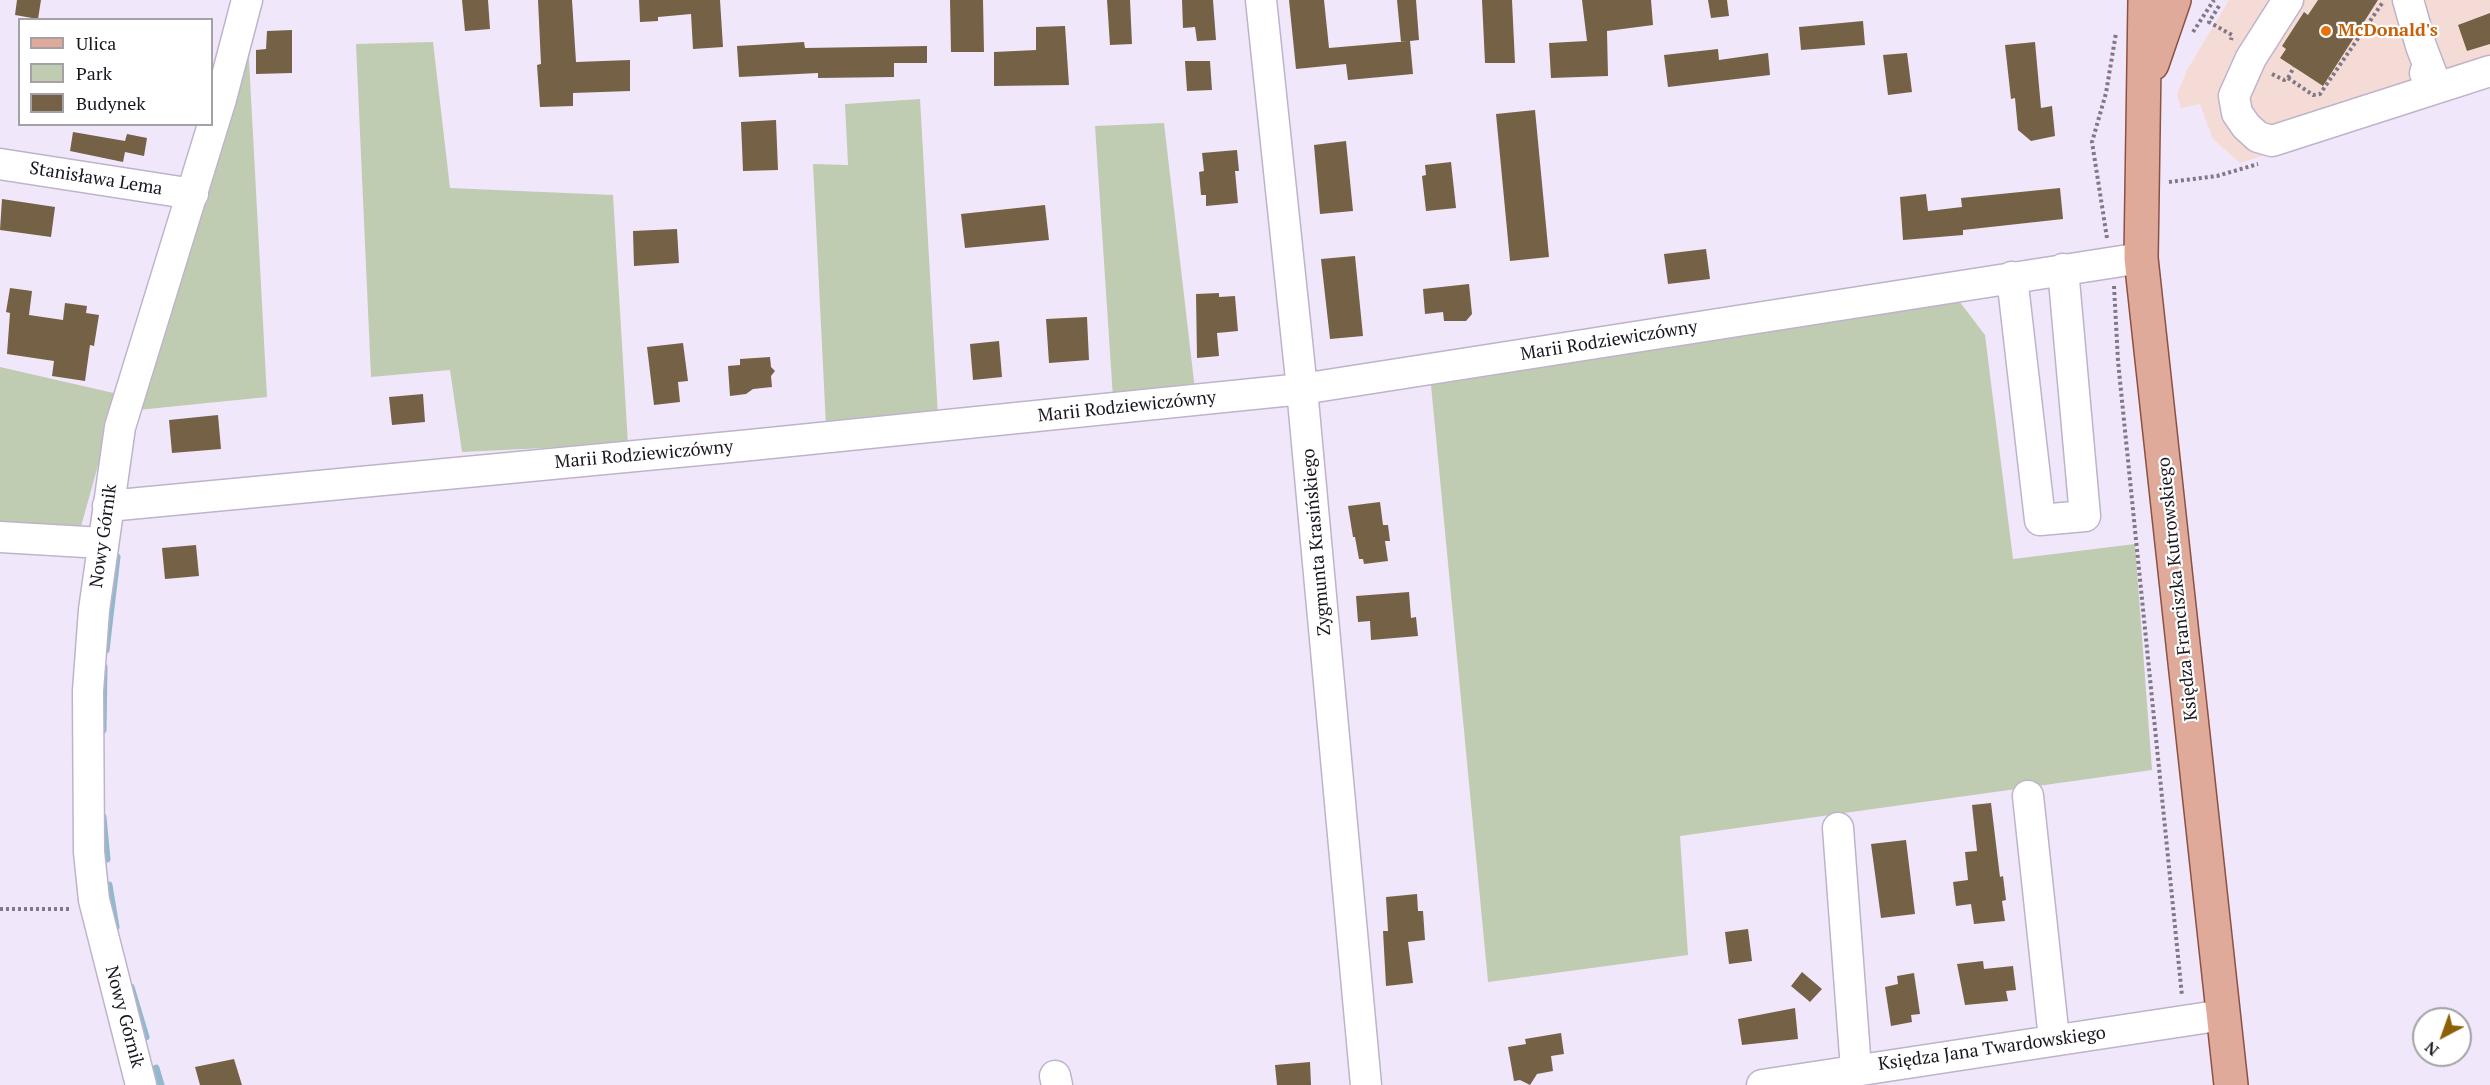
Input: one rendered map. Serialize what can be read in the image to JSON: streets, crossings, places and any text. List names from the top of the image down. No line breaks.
{"streets":{"main road":["Księdza Franciszka Kutrowskiego"],"street":["Stanisława Lema","Marii Rodziewiczówny","Nowy Górnik","Zygmunta Krasińskiego","Księdza Jana Twardowskiego"]},"crossings":[["Stanisława Lema","Nowy Górnik"],["Marii Rodziewiczówny","Nowy Górnik"],["Marii Rodziewiczówny","Zygmunta Krasińskiego"],["Marii Rodziewiczówny","Księdza Franciszka Kutrowskiego"],["Księdza Franciszka Kutrowskiego","Księdza Jana Twardowskiego"]],"places":["McDonald's"],"legend":["Ulica","Park","Budynek"],"north":"bottom left"}
